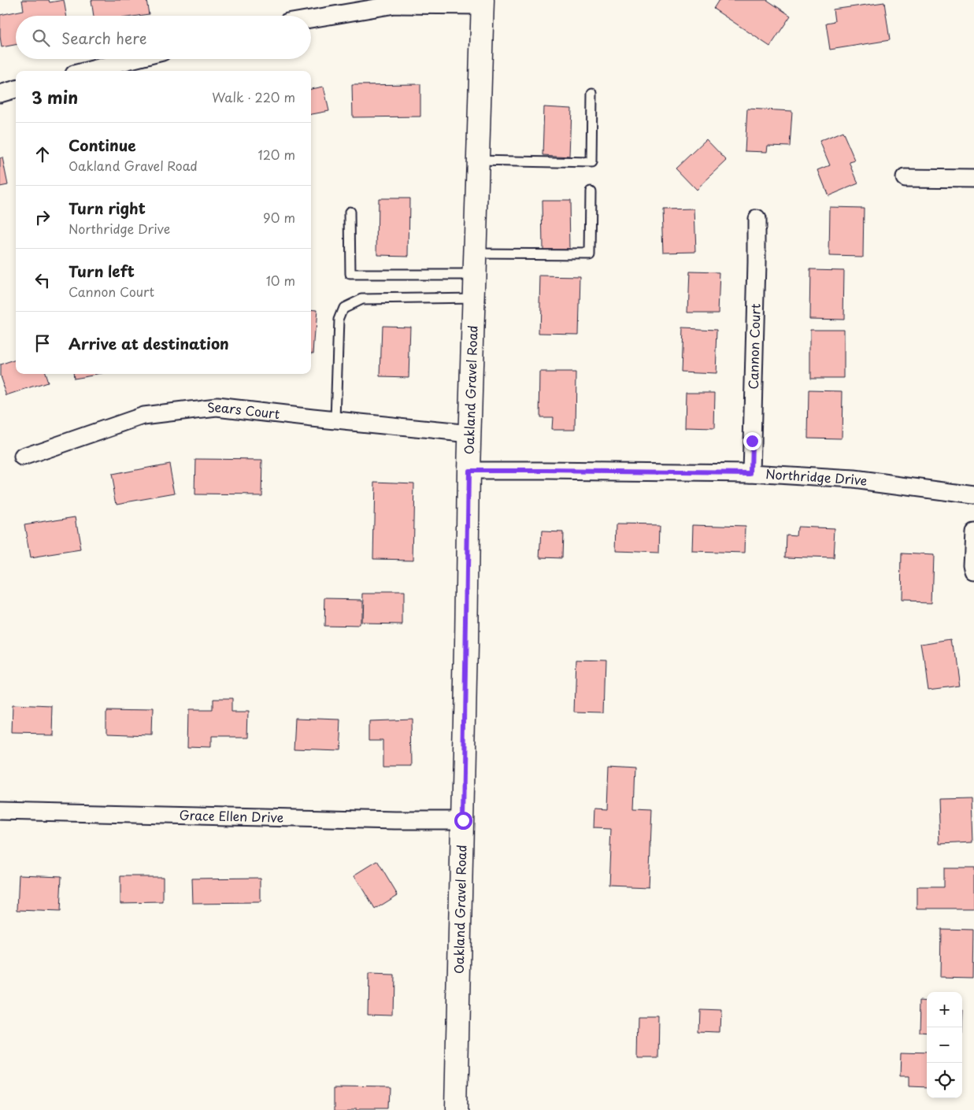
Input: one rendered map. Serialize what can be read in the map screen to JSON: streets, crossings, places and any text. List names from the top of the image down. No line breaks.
{"streets":{"street":["Cannon Court","Oakland Gravel Road","Sears Court","Northridge Drive","Grace Ellen Drive"]},"crossings":[["Cannon Court","Northridge Drive"],["Oakland Gravel Road","Sears Court"],["Oakland Gravel Road","Northridge Drive"],["Oakland Gravel Road","Grace Ellen Drive"]],"page":{"search":"Search here","heading":["3 min","Walk · 220 m"],"list":[["Continue","Oakland Gravel Road","120 m"],["Turn right","Northridge Drive","90 m"],["Turn left","Cannon Court","10 m"],"Arrive at destination"],"map_buttons":["+","−"]}}
